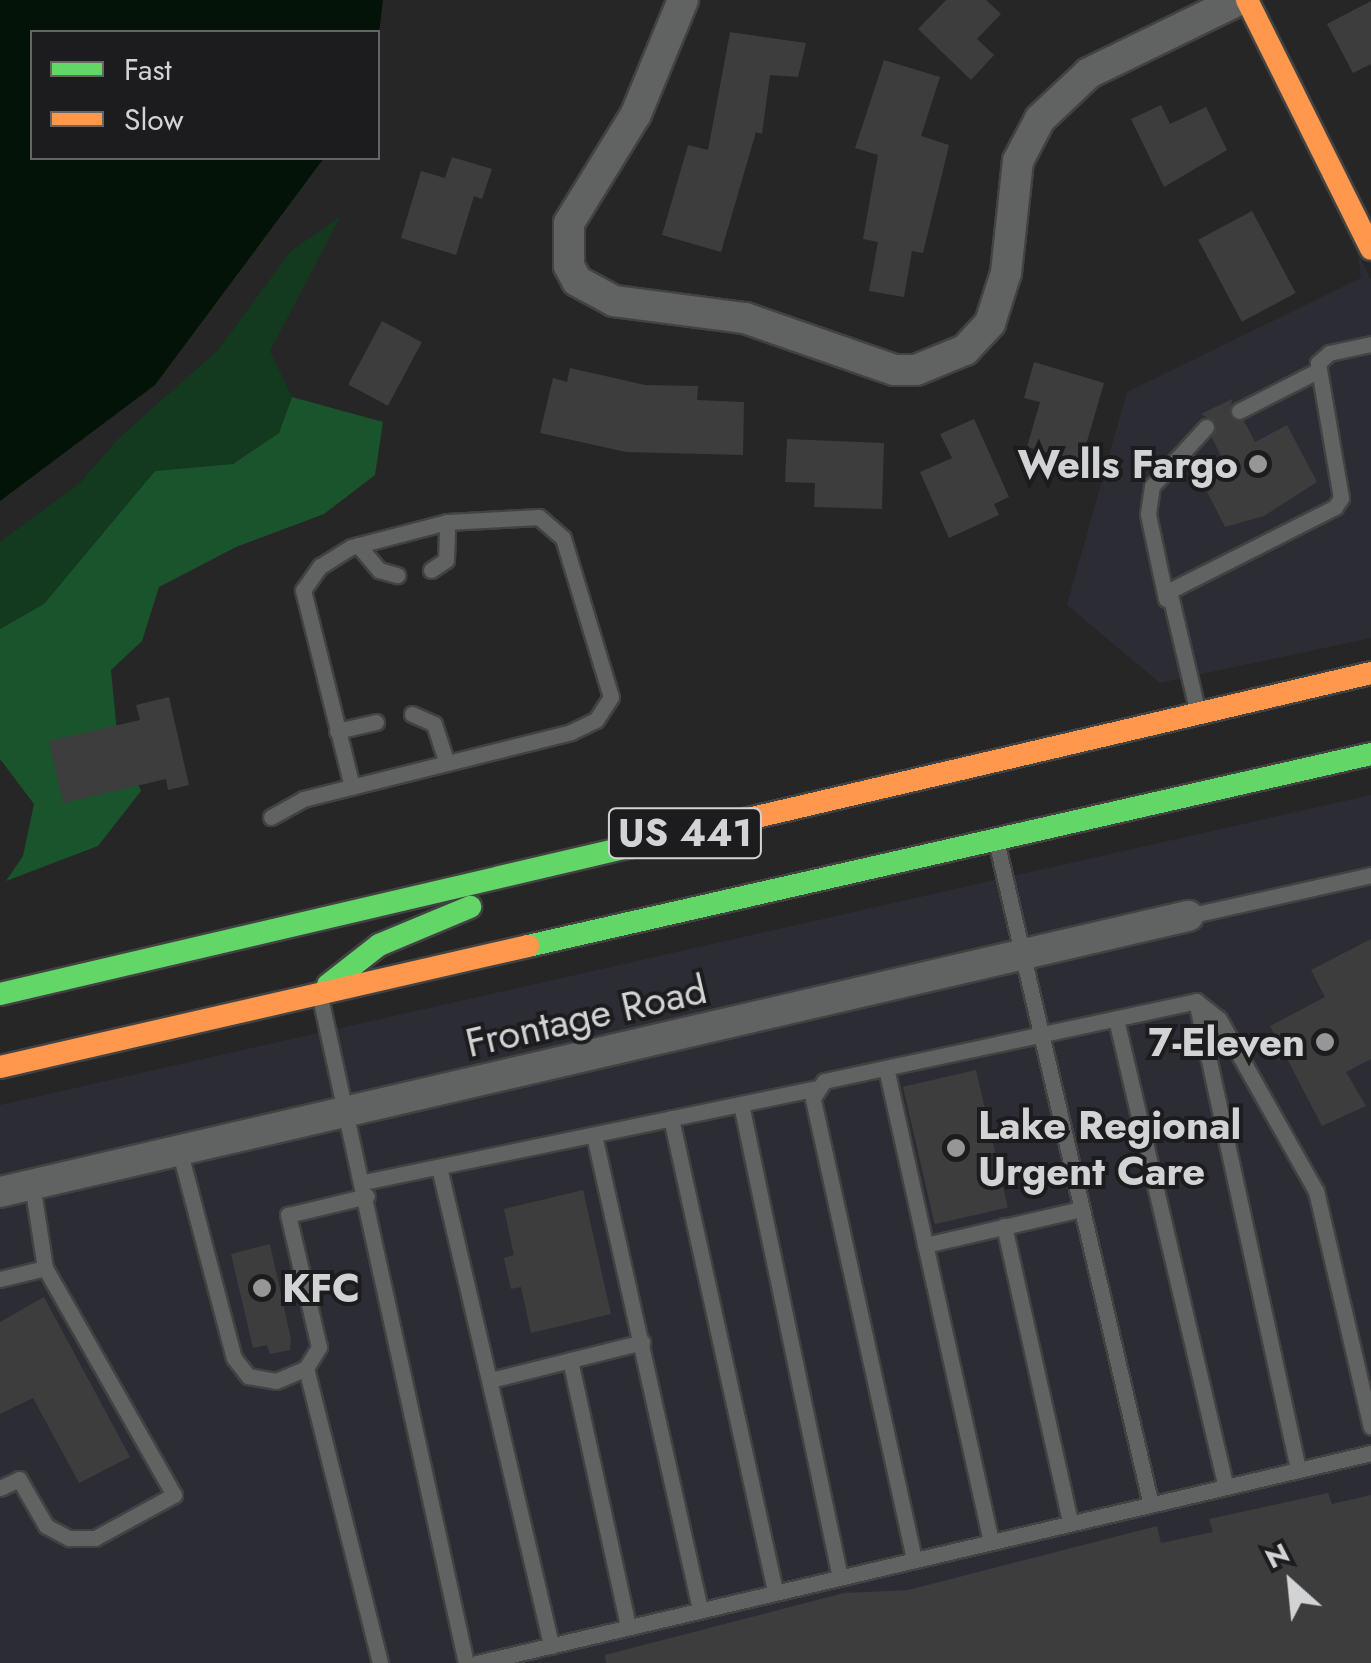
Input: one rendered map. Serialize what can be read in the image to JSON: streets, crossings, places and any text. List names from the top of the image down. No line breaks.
{"streets":{"main road":["US 441"],"street":["Frontage Road"]},"places":["Wells Fargo","7-Eleven","Lake Regional Urgent Care","KFC"],"legend":["Fast","Slow"],"north":"top left"}
